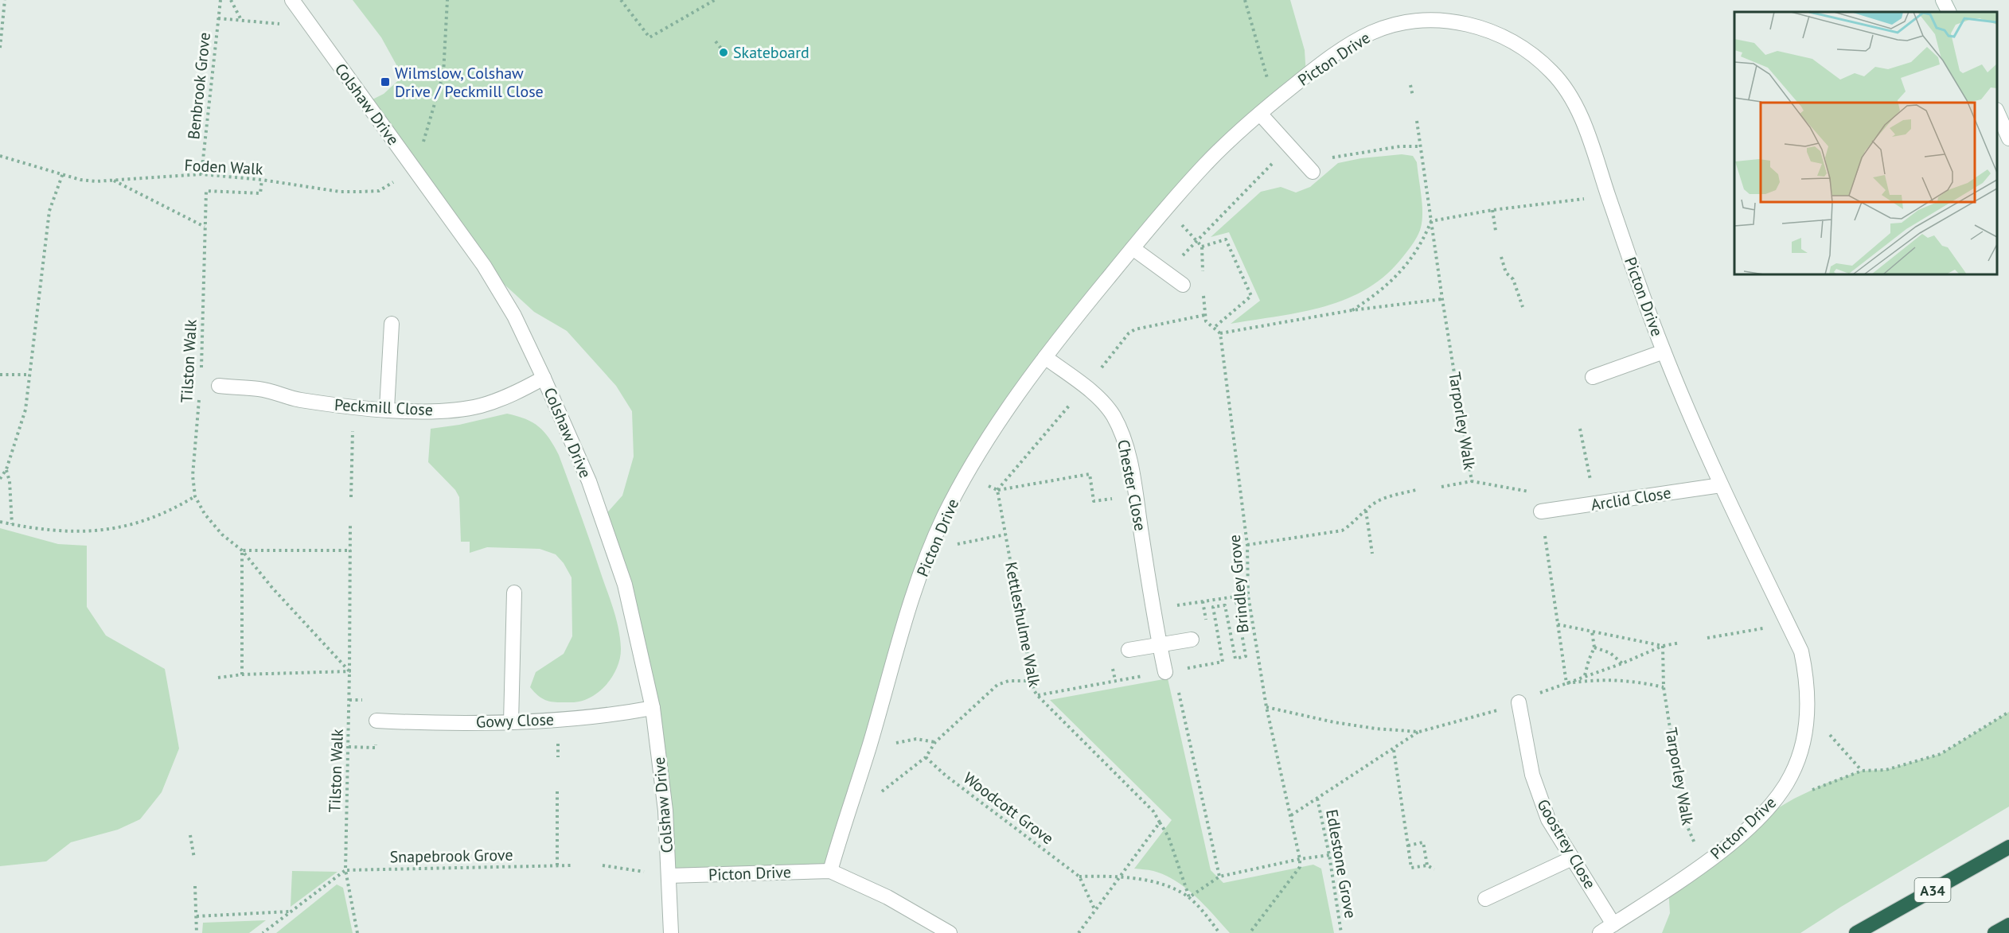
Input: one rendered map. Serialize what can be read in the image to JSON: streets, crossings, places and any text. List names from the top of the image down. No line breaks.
{"streets":{"highway":["A34"],"street":["Picton Drive","Colshaw Drive","Peckmill Close","Chester Close","Arclid Close","Gowy Close","Goostrey Close"],"path":["Benbrook Grove","Foden Walk","Tilston Walk","Tarporley Walk","Brindley Grove","Kettleshulme Walk","Woodcott Grove","Snapebrook Grove","Edlestone Grove"]},"crossings":[["Picton Drive","Colshaw Drive"],["Picton Drive","Tarporley Walk"],["Picton Drive","Chester Close"],["Picton Drive","Arclid Close"],["Picton Drive","Kettleshulme Walk"],["Picton Drive","Goostrey Close"],["Benbrook Grove","Foden Walk"],["Colshaw Drive","Foden Walk"],["Colshaw Drive","Peckmill Close"],["Colshaw Drive","Gowy Close"],["Foden Walk","Tilston Walk"],["Tilston Walk","Snapebrook Grove"],["Tarporley Walk","Arclid Close"]],"places":{"other":["Skateboard"],"transit":["Wilmslow, Colshaw Drive / Peckmill Close"]}}
